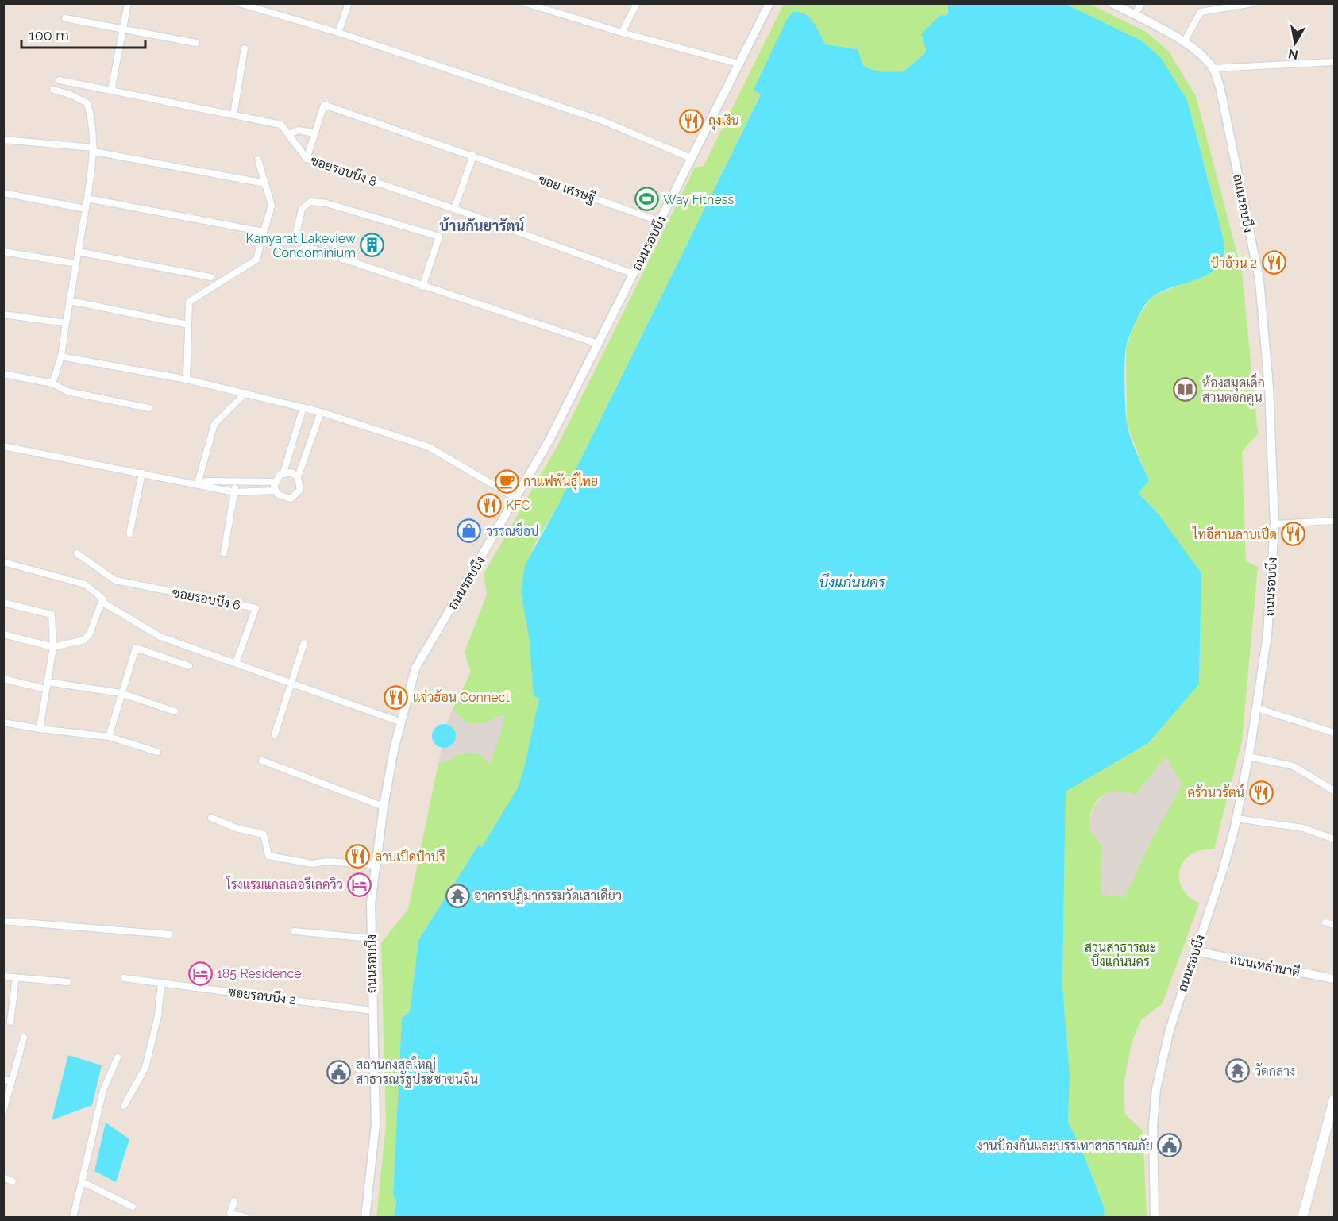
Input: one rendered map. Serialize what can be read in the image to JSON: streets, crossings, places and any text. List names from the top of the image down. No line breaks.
{"streets":{"street":["ซอยรอบบึง 8","ซอย เศรษฐี","ถนนรอบบึง","ซอยรอบบึง 6","ถนนเหล่านาดี","ซอยรอบบึง 2"]},"crossings":[["ซอยรอบบึง 8","ถนนรอบบึง"],["ซอย เศรษฐี","ถนนรอบบึง"],["ถนนรอบบึง","ถนนเหล่านาดี"],["ถนนรอบบึง","ซอยรอบบึง 2"]],"districts":["บ้านกันยารัตน์"],"water":["บึงแก่นนคร"],"parks":["สวนสาธารณะ บึงแก่นนคร"],"places":{"restaurant":["ถุงเงิน","ป้าอ้วน 2","KFC","ไทอีสานลาบเป็ด","แจ่วฮ้อน Connect","ครัวนวรัตน์","ลาบเป็ดป๋าปรี"],"sports":["Way Fitness"],"building":["Kanyarat Lakeview Condominium"],"library":["ห้องสมุดเด็ก สวนดอกคูน"],"cafe":["กาแฟพันธุ์ไทย"],"shop":["วรรณช็อป"],"hotel":["โรงแรมแกลเลอรีเลควิว","185 Residence"],"temple":["อาคารปฏิมากรรมวัดเสาเดียว","วัดกลาง"],"public building":["สถานกงสุลใหญ่ สาธารณรัฐประชาชนจีน","งานป้องกันและบรรเทาสาธารณภัย"]},"scale_bar":"100 m","north":"bottom"}
